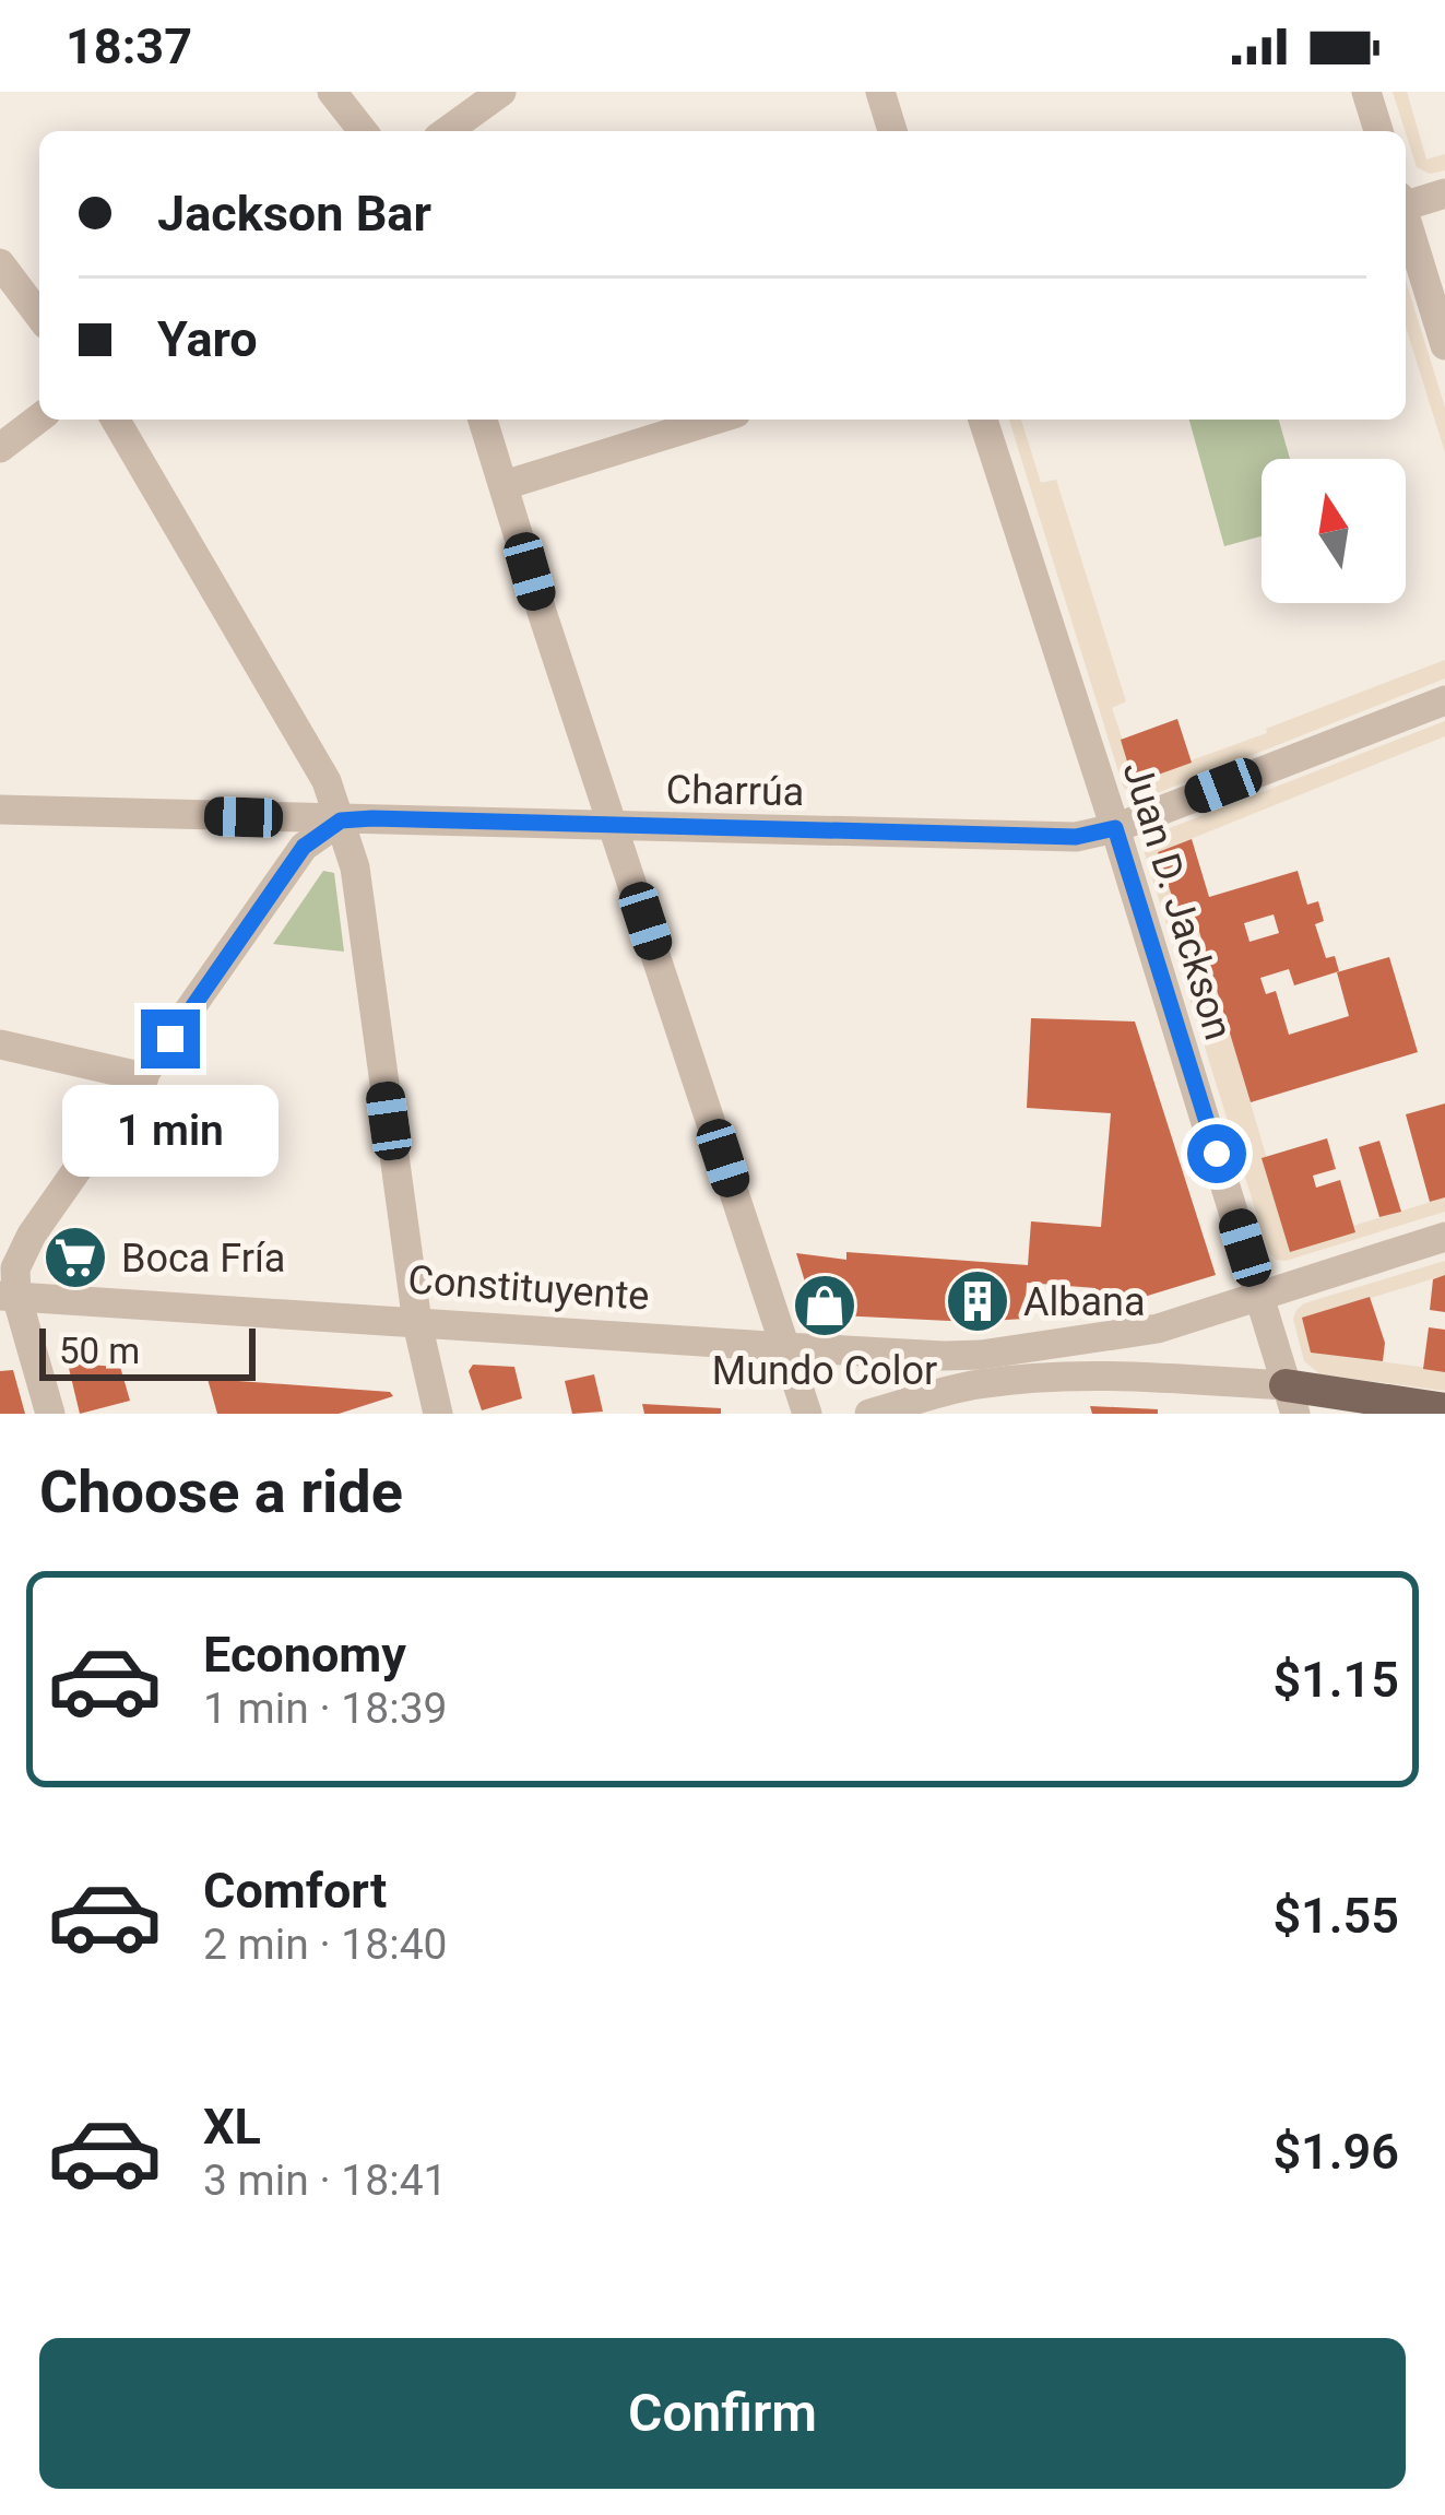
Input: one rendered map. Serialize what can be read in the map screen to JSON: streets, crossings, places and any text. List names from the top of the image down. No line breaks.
{"streets":{"street":["Charrúa","Juan D. Jackson","Constituyente"]},"crossings":[["Charrúa","Juan D. Jackson"],["Juan D. Jackson","Constituyente"]],"places":{"supermarket":["Boca Fría"],"building":["Albana"],"shop":["Mundo Color"]},"scale_bar":"50 m","north":"top","page":{"status":"18:37","banner":["Jackson Bar","Yaro"],"bubble":"1 min","scale":"50 m","heading":"Choose a ride","list":[{"name":"Economy","note":"1 min · 18:39","value":"$1.15"},{"name":"Comfort","note":"2 min · 18:40","value":"$1.55"},{"name":"XL","note":"3 min · 18:41","value":"$1.96"}],"buttons":"Confirm"}}
